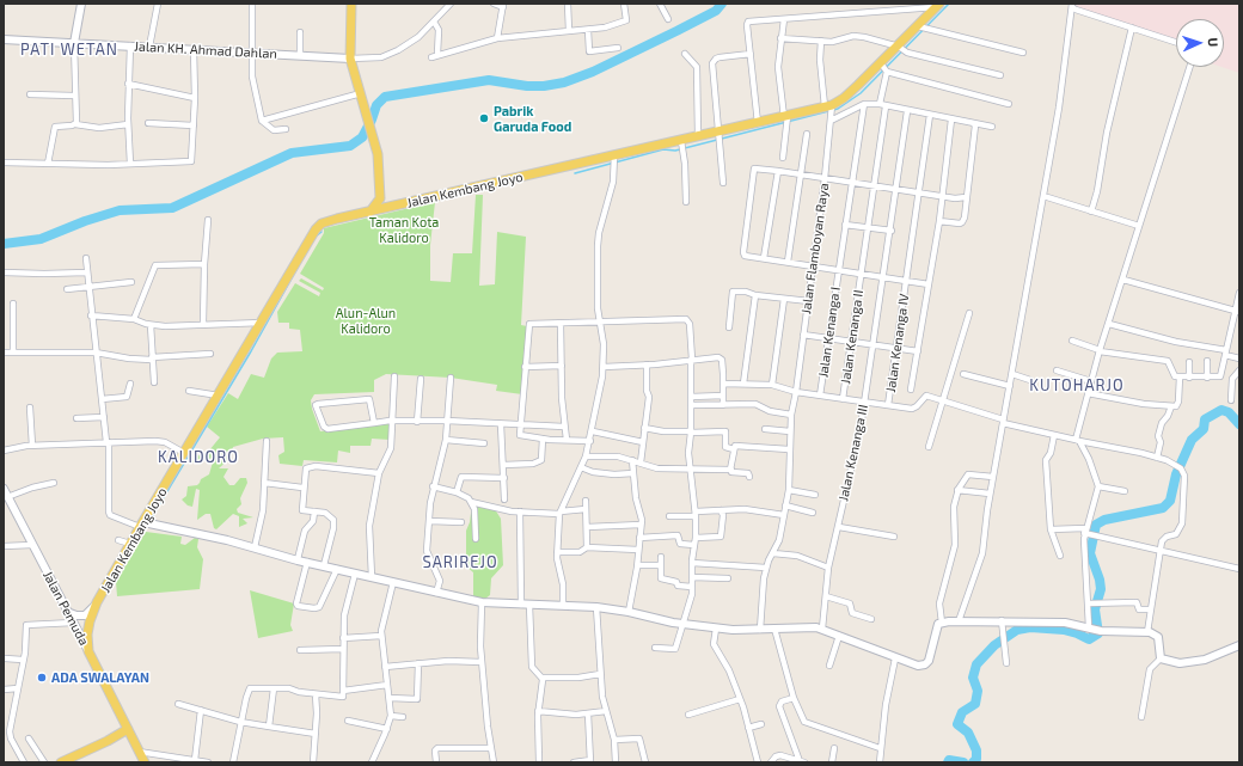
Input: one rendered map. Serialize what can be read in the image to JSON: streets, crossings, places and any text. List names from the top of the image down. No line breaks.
{"streets":{"main road":["Jalan Kembang Joyo","Jalan Pemuda"],"street":["Jalan KH. Ahmad Dahlan","Jalan Flamboyan Raya","Jalan Kenanga I","Jalan Kenanga II","Jalan Kenanga IV","Jalan Kenanga III"]},"crossings":[["Jalan Kembang Joyo","Jalan Flamboyan Raya"],["Jalan Kembang Joyo","Jalan Pemuda"]],"districts":["PATI WETAN","KUTOHARJO","KALIDORO","SARIREJO"],"parks":["Taman Kota Kalidoro","Alun-Alun Kalidoro"],"places":["Pabrik Garuda Food","ADA SWALAYAN"],"north":"right"}
